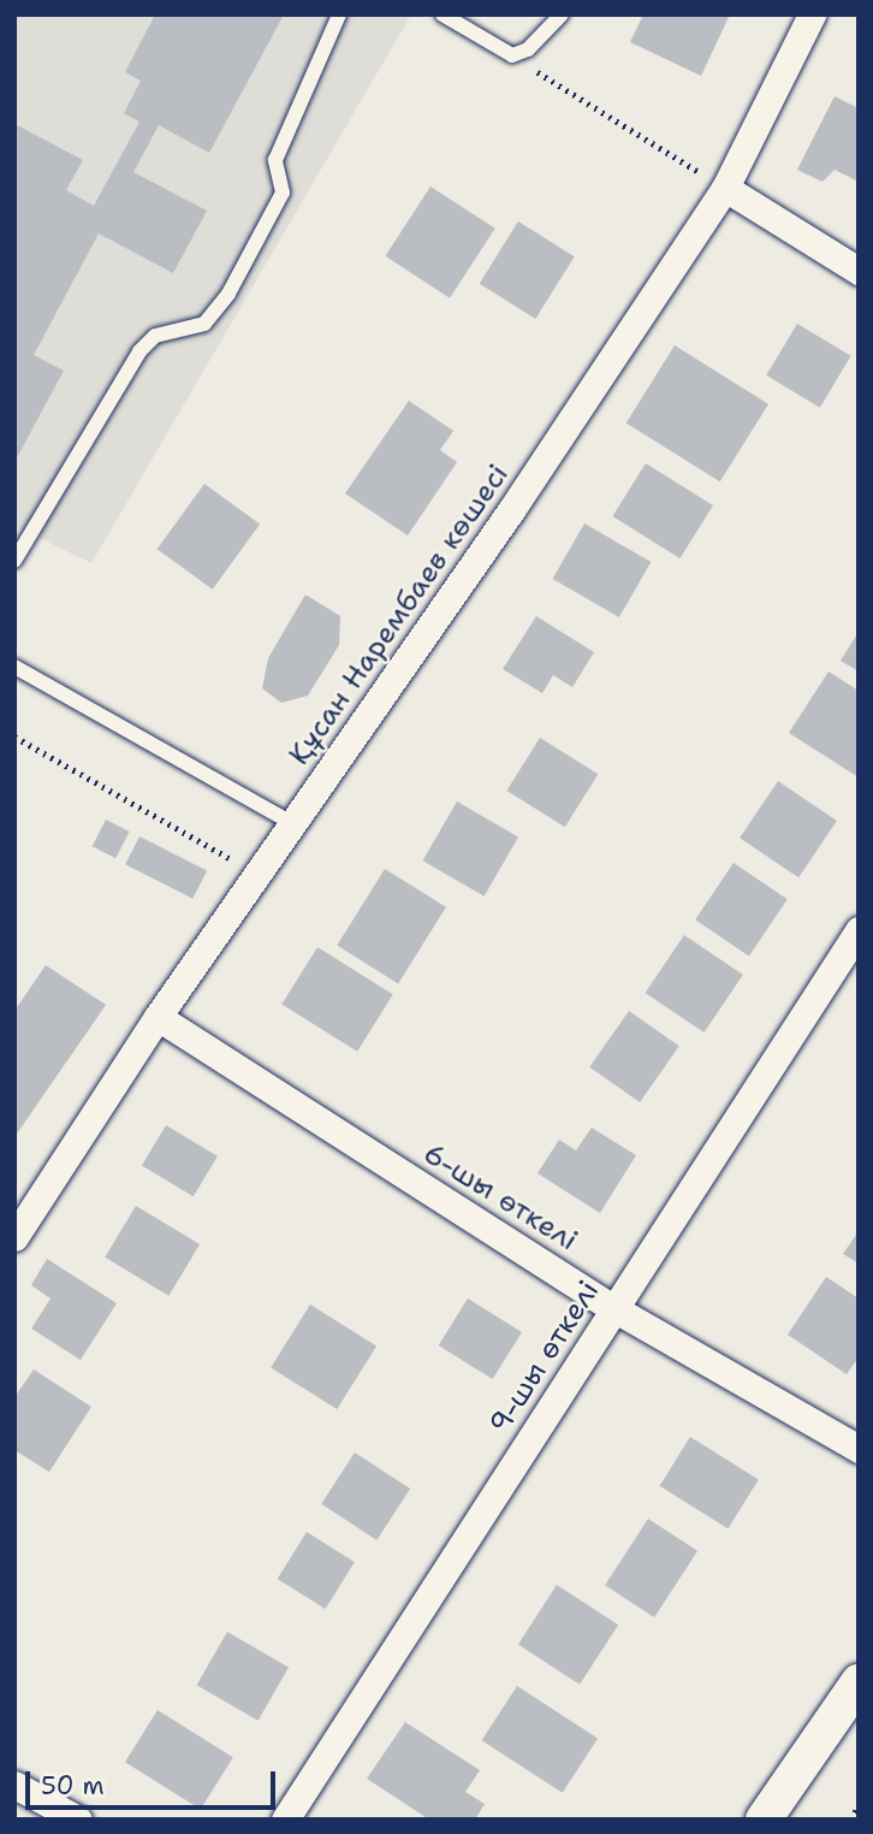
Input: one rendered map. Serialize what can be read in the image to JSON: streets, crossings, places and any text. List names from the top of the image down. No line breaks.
{"streets":{"street":["Құсан Нарембаев көшесі","6-шы өткелі","9-шы өткелі"]},"crossings":[["Құсан Нарембаев көшесі","6-шы өткелі"],["6-шы өткелі","9-шы өткелі"]],"scale_bar":"50 m"}
